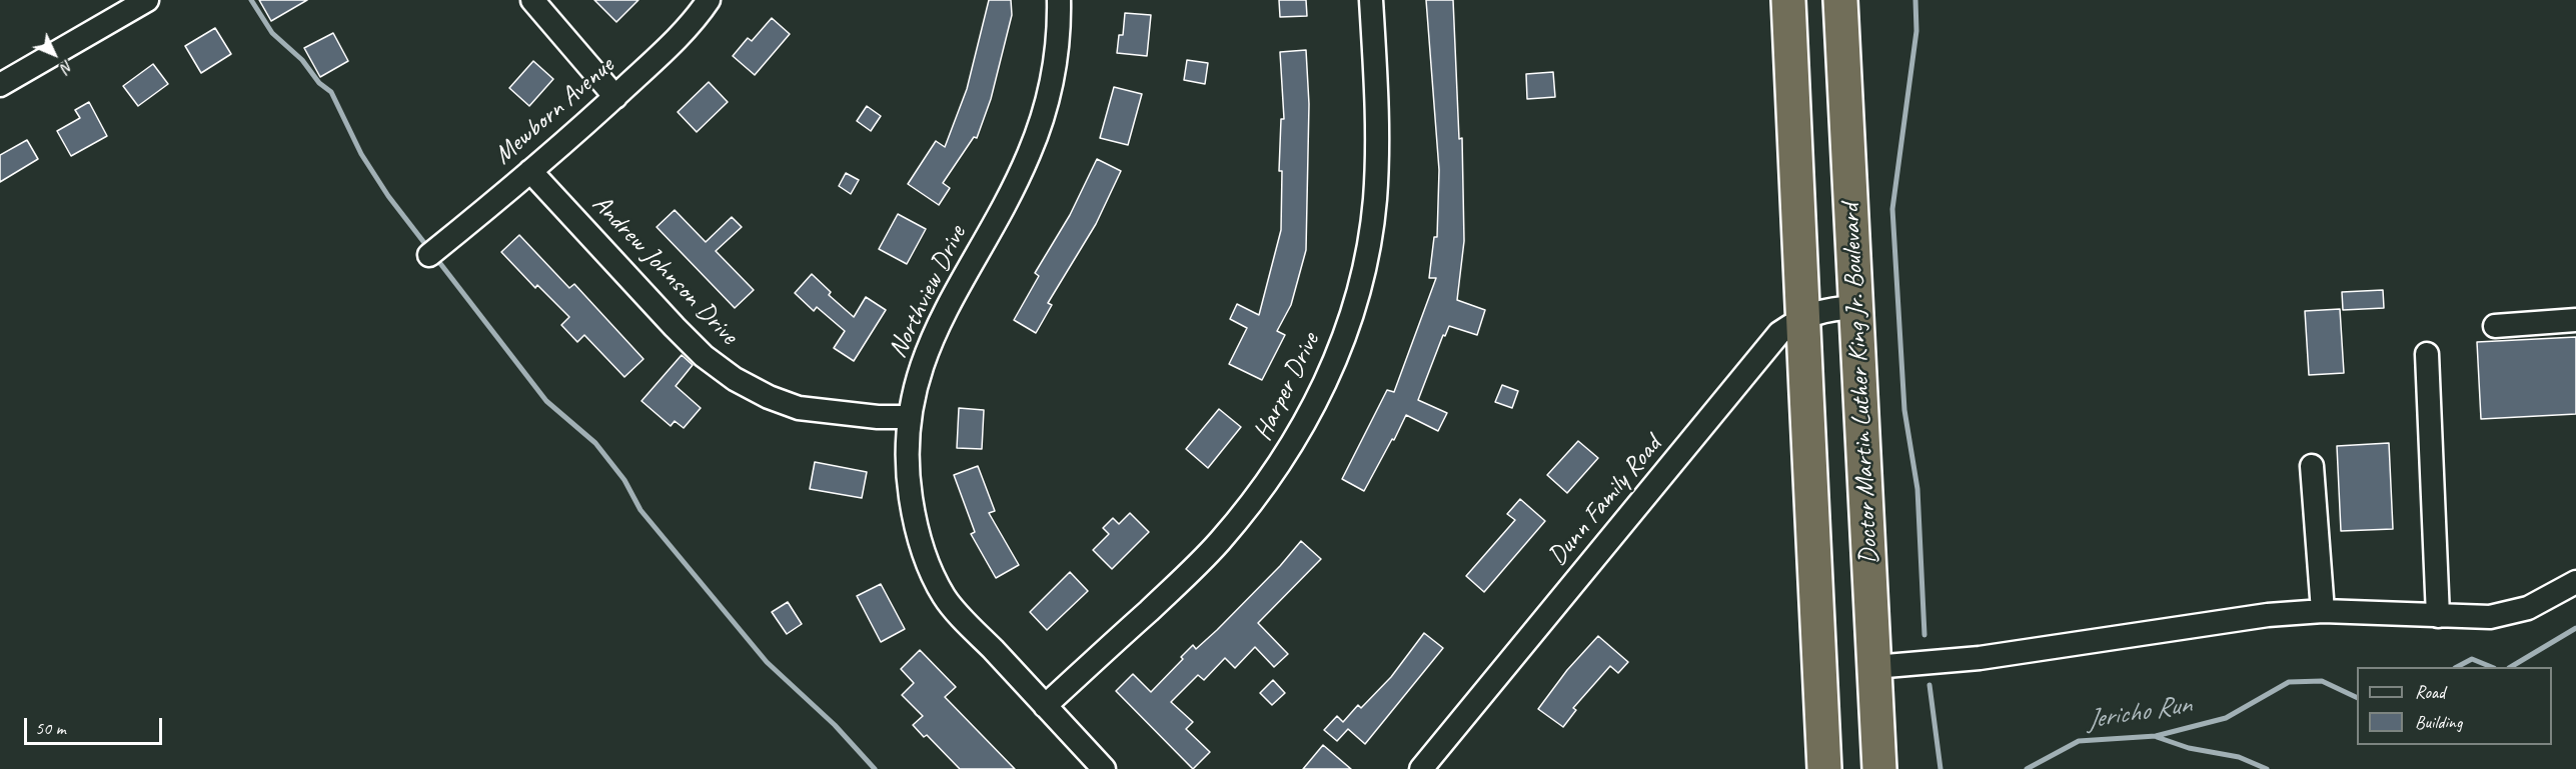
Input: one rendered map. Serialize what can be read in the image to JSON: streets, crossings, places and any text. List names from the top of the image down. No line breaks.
{"streets":{"highway":["Doctor Martin Luther King Jr. Boulevard"],"street":["Mewborn Avenue","Andrew Johnson Drive","Northview Drive","Harper Drive","Dunn Family Road"]},"crossings":[["Mewborn Avenue","Andrew Johnson Drive"],["Andrew Johnson Drive","Northview Drive"],["Northview Drive","Harper Drive"],["Doctor Martin Luther King Jr. Boulevard","Dunn Family Road"]],"water":["Jericho Run"],"legend":["Road","Building"],"scale_bar":"50 m","north":"bottom right"}
